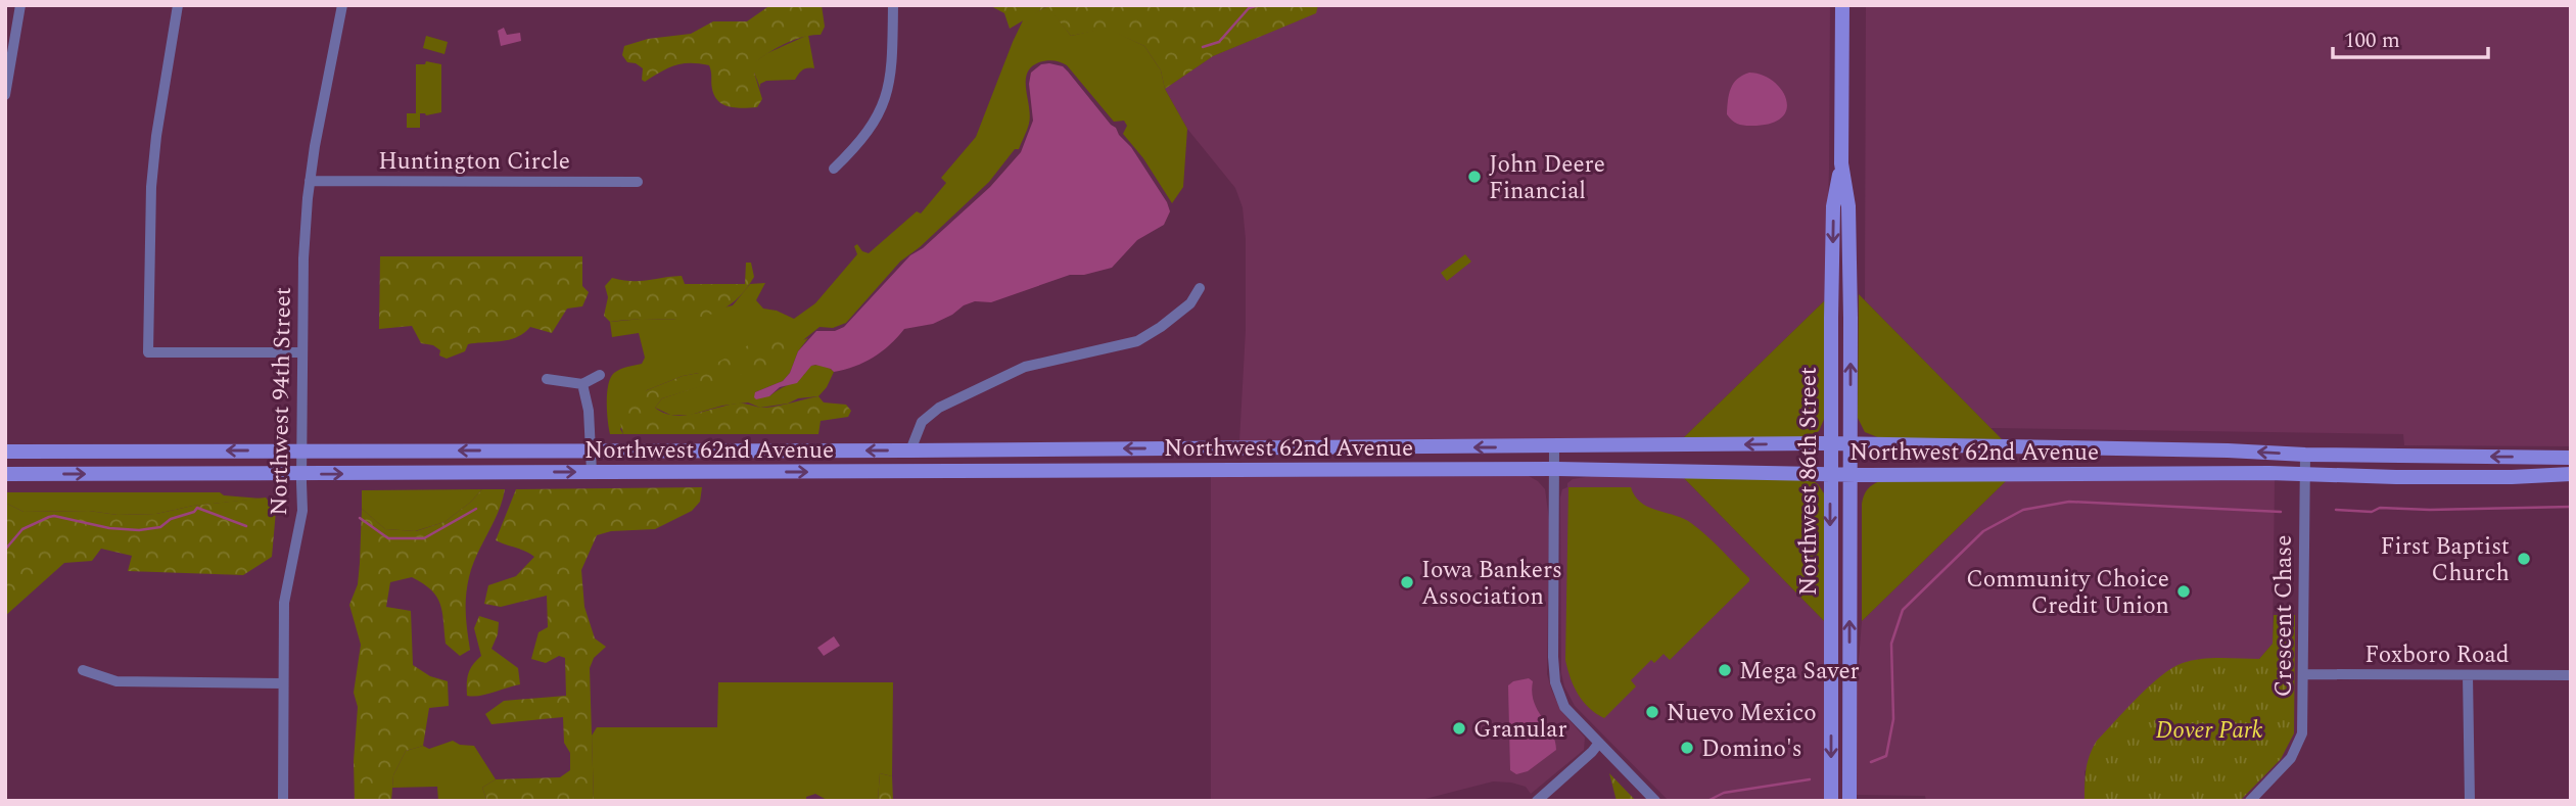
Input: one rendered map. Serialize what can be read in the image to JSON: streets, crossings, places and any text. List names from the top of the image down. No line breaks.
{"streets":{"street":["Huntington Circle","Northwest 94th Street","Northwest 62nd Avenue","Northwest 86th Street","Crescent Chase","Foxboro Road"]},"crossings":[["Huntington Circle","Northwest 94th Street"],["Northwest 94th Street","Northwest 62nd Avenue"],["Northwest 62nd Avenue","Northwest 86th Street"],["Northwest 62nd Avenue","Crescent Chase"],["Crescent Chase","Foxboro Road"]],"parks":["Dover Park"],"places":["John Deere Financial","First Baptist Church","Iowa Bankers Association","Community Choice Credit Union","Mega Saver","Nuevo Mexico","Granular","Domino's"],"scale_bar":"100 m"}
